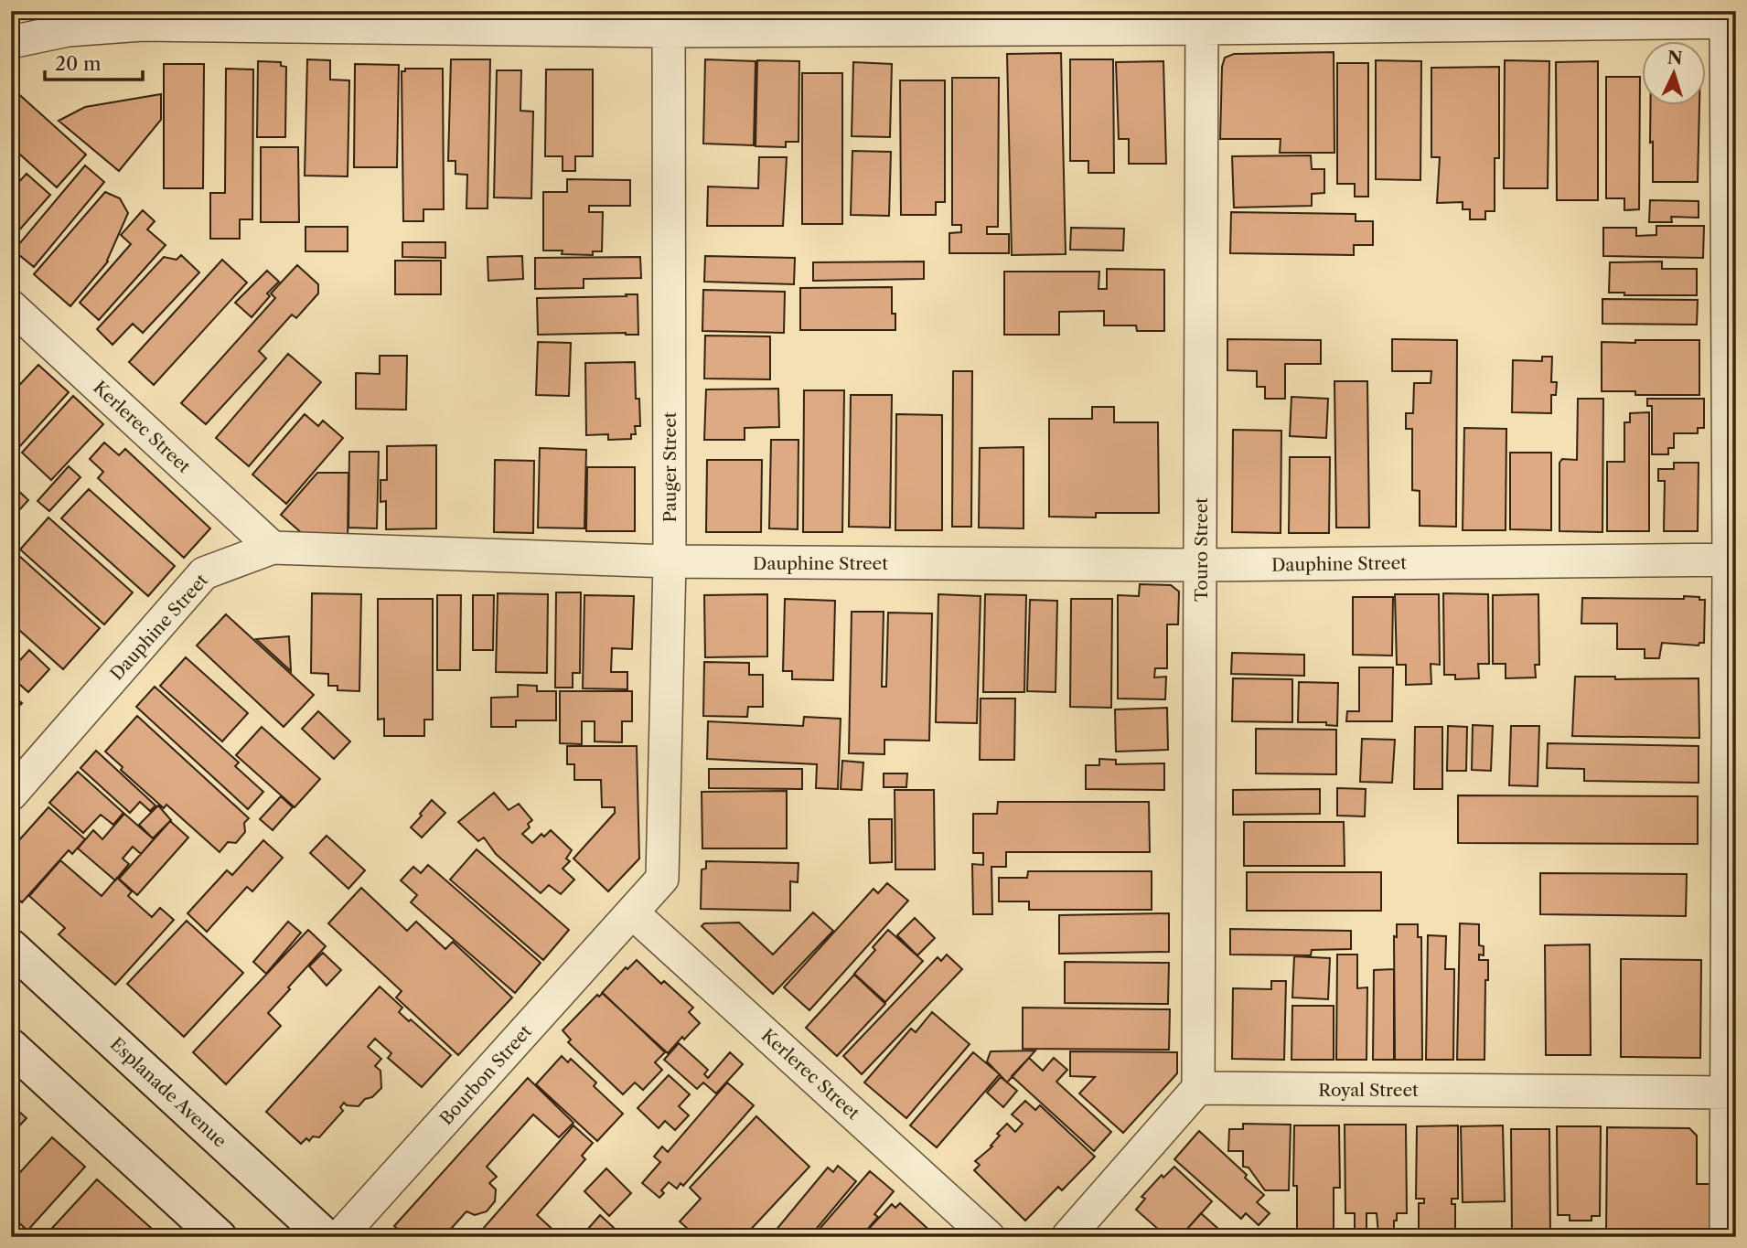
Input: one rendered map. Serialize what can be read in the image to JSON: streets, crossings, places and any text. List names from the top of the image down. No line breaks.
{"streets":{"street":["Kerlerec Street","Pauger Street","Touro Street","Dauphine Street","Bourbon Street","Royal Street","Esplanade Avenue"]},"crossings":[["Kerlerec Street","Pauger Street"],["Kerlerec Street","Dauphine Street"],["Kerlerec Street","Bourbon Street"],["Pauger Street","Dauphine Street"],["Pauger Street","Bourbon Street"],["Touro Street","Dauphine Street"],["Touro Street","Royal Street"]],"scale_bar":"20 m","north":"top"}
